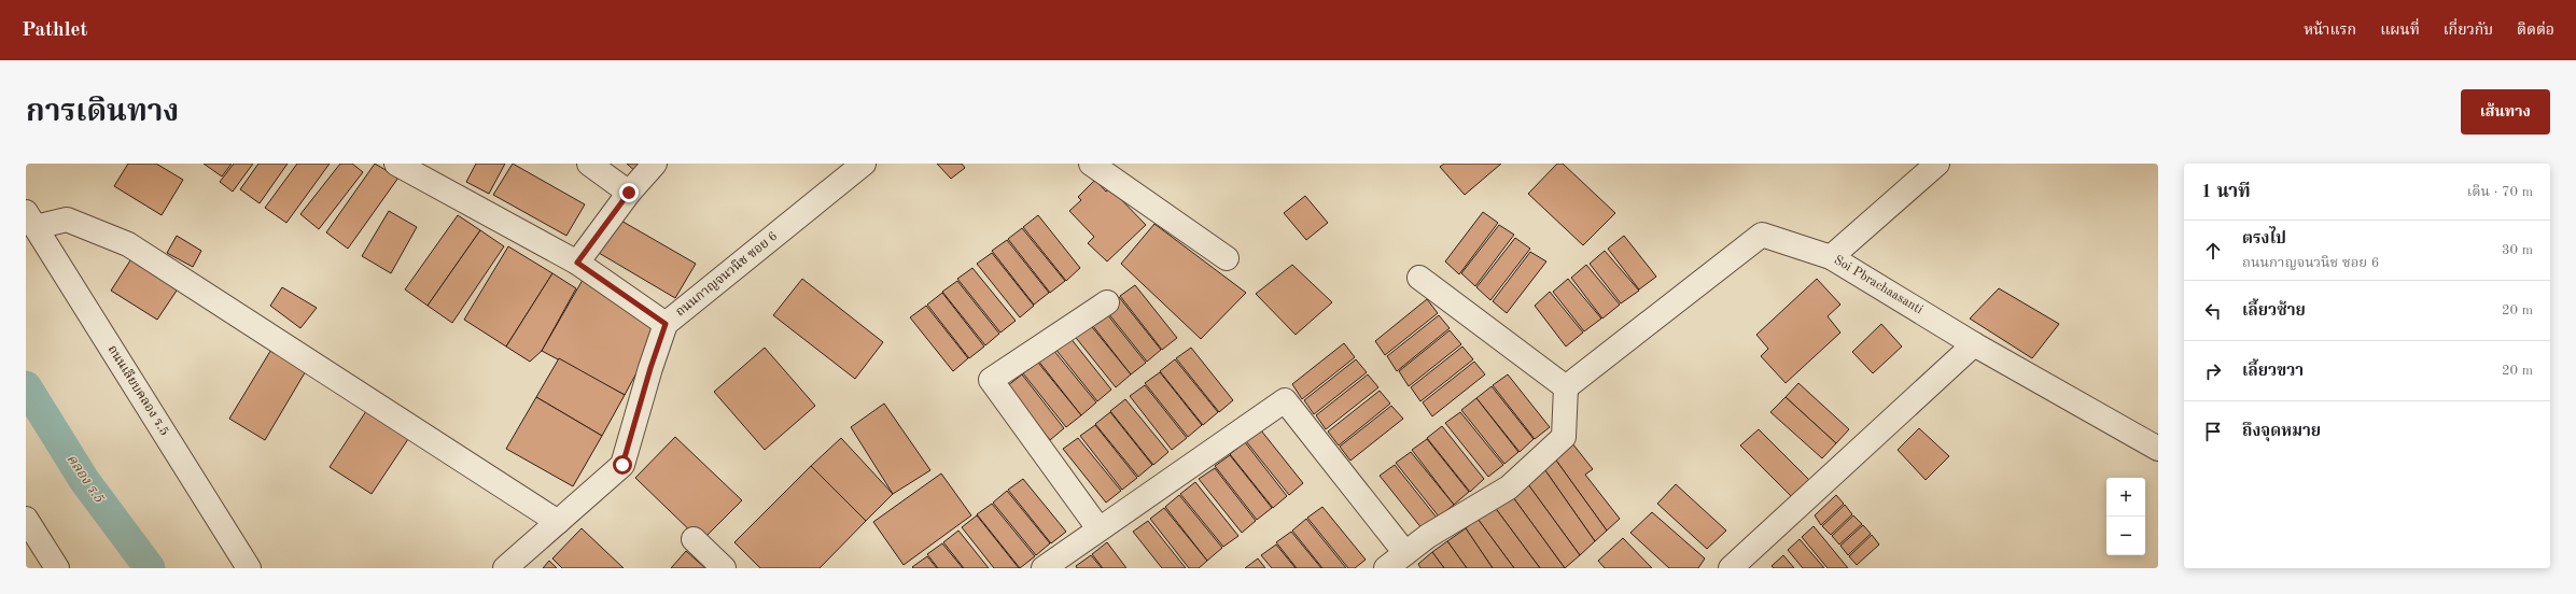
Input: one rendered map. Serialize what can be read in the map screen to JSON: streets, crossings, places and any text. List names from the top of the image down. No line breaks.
{"streets":{"street":["ถนนกาญจนวนิช ซอย 6","Soi Pbrachaasanti","ถนนเลียบคลอง ร.5"]},"water":["คลอง ร.5"],"page":{"header":"Pathlet","nav":["หน้าแรก","แผนที่","เกี่ยวกับ","ติดต่อ"],"title":"การเดินทาง","buttons":"เส้นทาง","heading":["1 นาที","เดิน · 70 m"],"list":[["ตรงไป","ถนนกาญจนวนิช ซอย 6","30 m"],["เลี้ยวซ้าย","20 m"],["เลี้ยวขวา","20 m"],"ถึงจุดหมาย"],"map_buttons":["+","−"]}}
